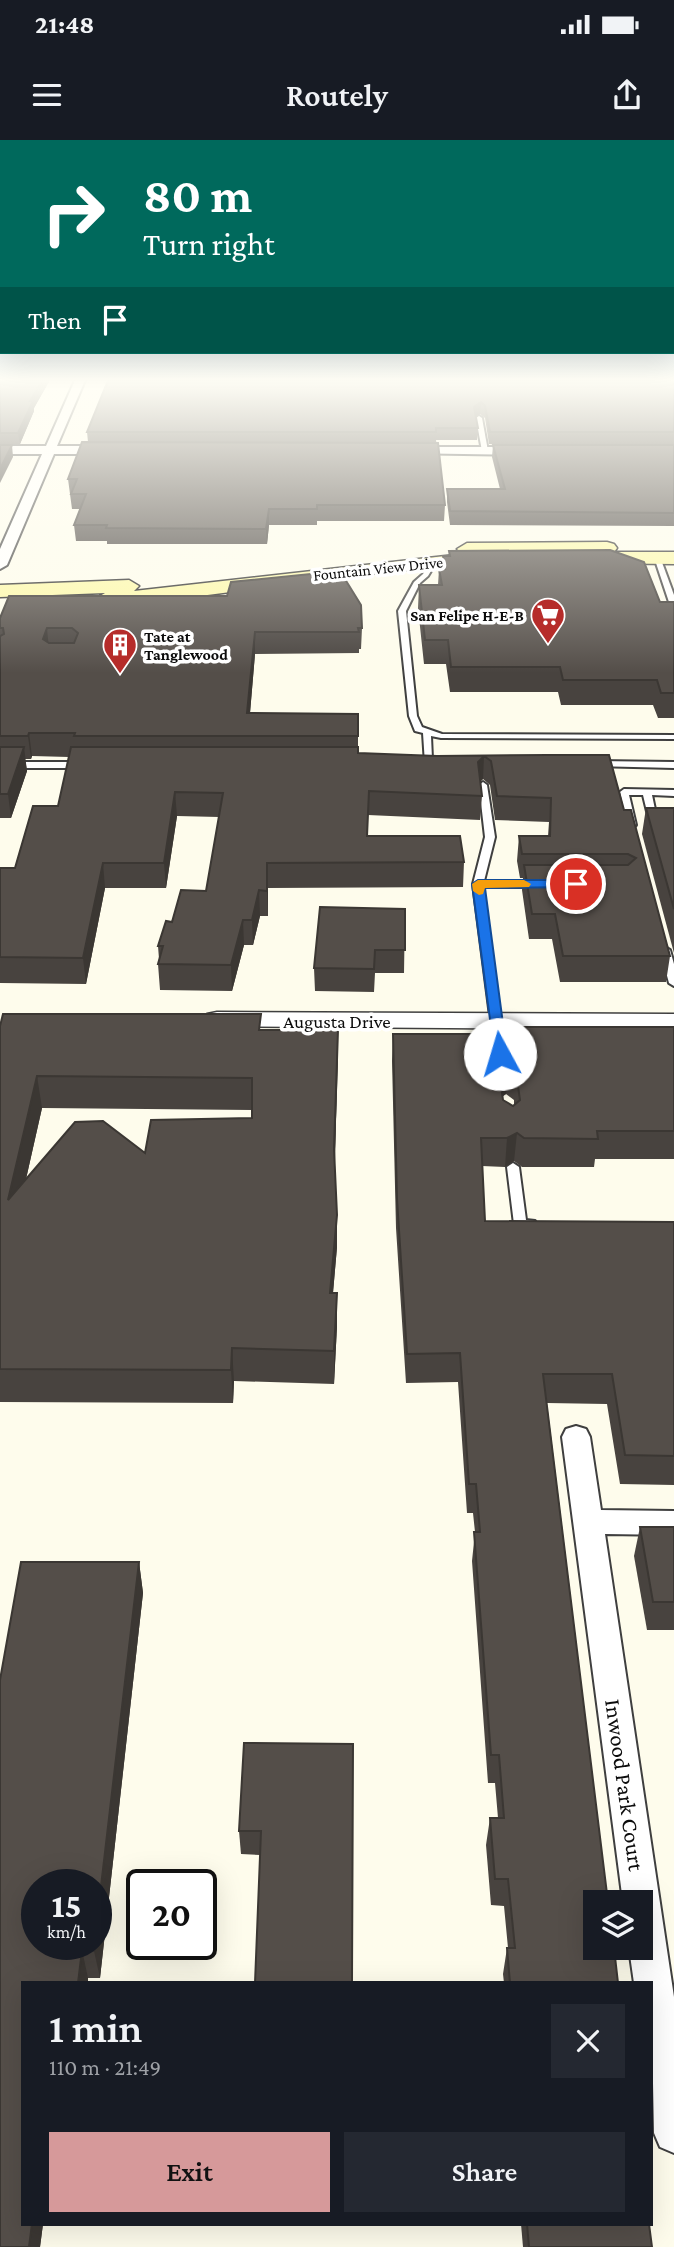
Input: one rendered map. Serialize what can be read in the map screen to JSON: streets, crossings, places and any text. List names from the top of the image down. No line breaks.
{"streets":{"main road":["Fountain View Drive"],"street":["Augusta Drive","Inwood Park Court"]},"places":{"supermarket":["San Felipe H-E-B"],"building":["Tate at Tanglewood"]},"page":{"status":"21:48","header":"Routely","turn":["80 m","Turn right"],"then":"Then","speed":"15 km/h","limit":"20","heading":["1 min","110 m · 21:49"],"buttons":["Exit","Share"]}}
